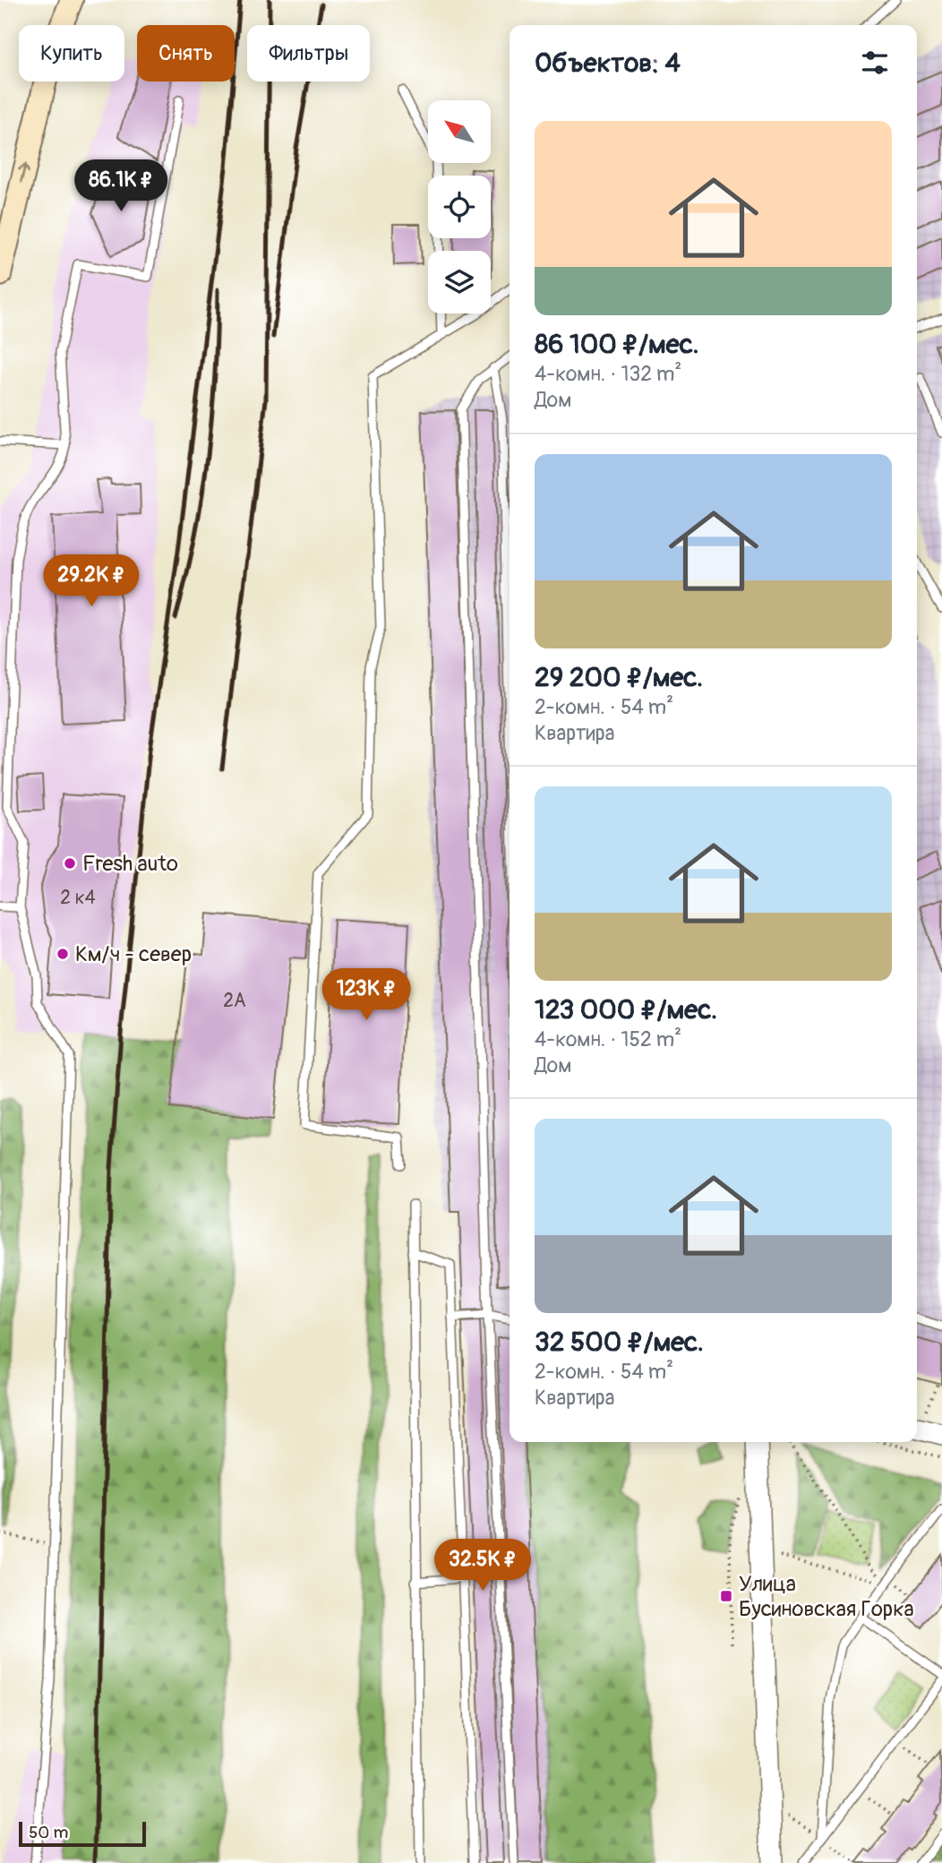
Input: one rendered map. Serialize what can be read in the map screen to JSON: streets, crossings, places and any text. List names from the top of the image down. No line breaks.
{"places":{"other":["Fresh auto","Км/ч - север"],"transit":["Улица Бусиновская Горка"]},"house_numbers":["2 к4","2А"],"scale_bar":"50 m","north":"top left","page":{"chip":["Купить","Снять","Фильтры"],"heading":"Объектов: 4","list":[{"name":"86 100 ₽/мес.","note":"4-комн. · 132 m² · Дом"},{"name":"29 200 ₽/мес.","note":"2-комн. · 54 m² · Квартира"},{"name":"123 000 ₽/мес.","note":"4-комн. · 152 m² · Дом"},{"name":"32 500 ₽/мес.","note":"2-комн. · 54 m² · Квартира"}],"price":["86.1K ₽","29.2K ₽","123K ₽","32.5K ₽"],"scale":"50 m"}}
